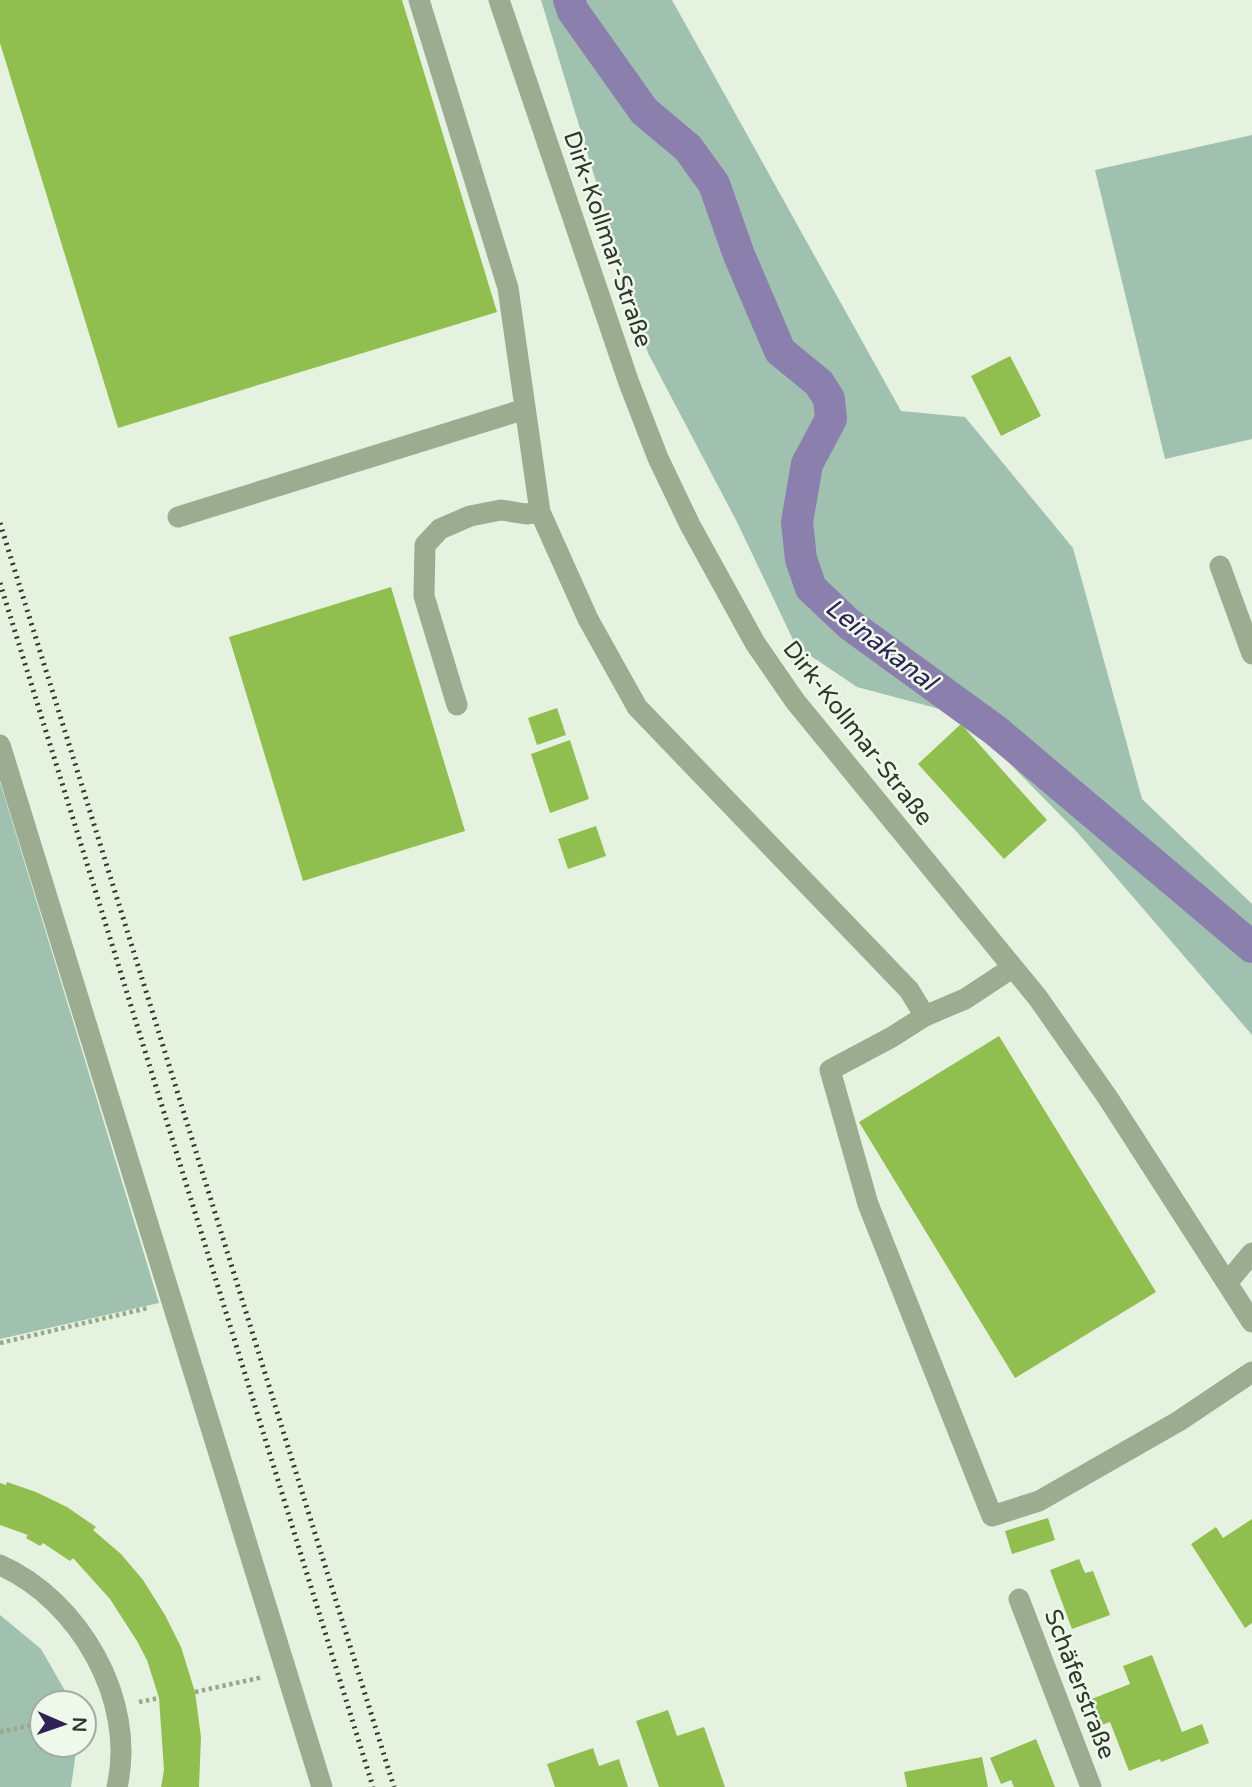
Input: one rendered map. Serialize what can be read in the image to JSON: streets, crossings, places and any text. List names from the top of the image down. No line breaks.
{"streets":{"street":["Dirk-Kollmar-Straße","Schäferstraße"]},"water":["Leinakanal"],"north":"right"}
